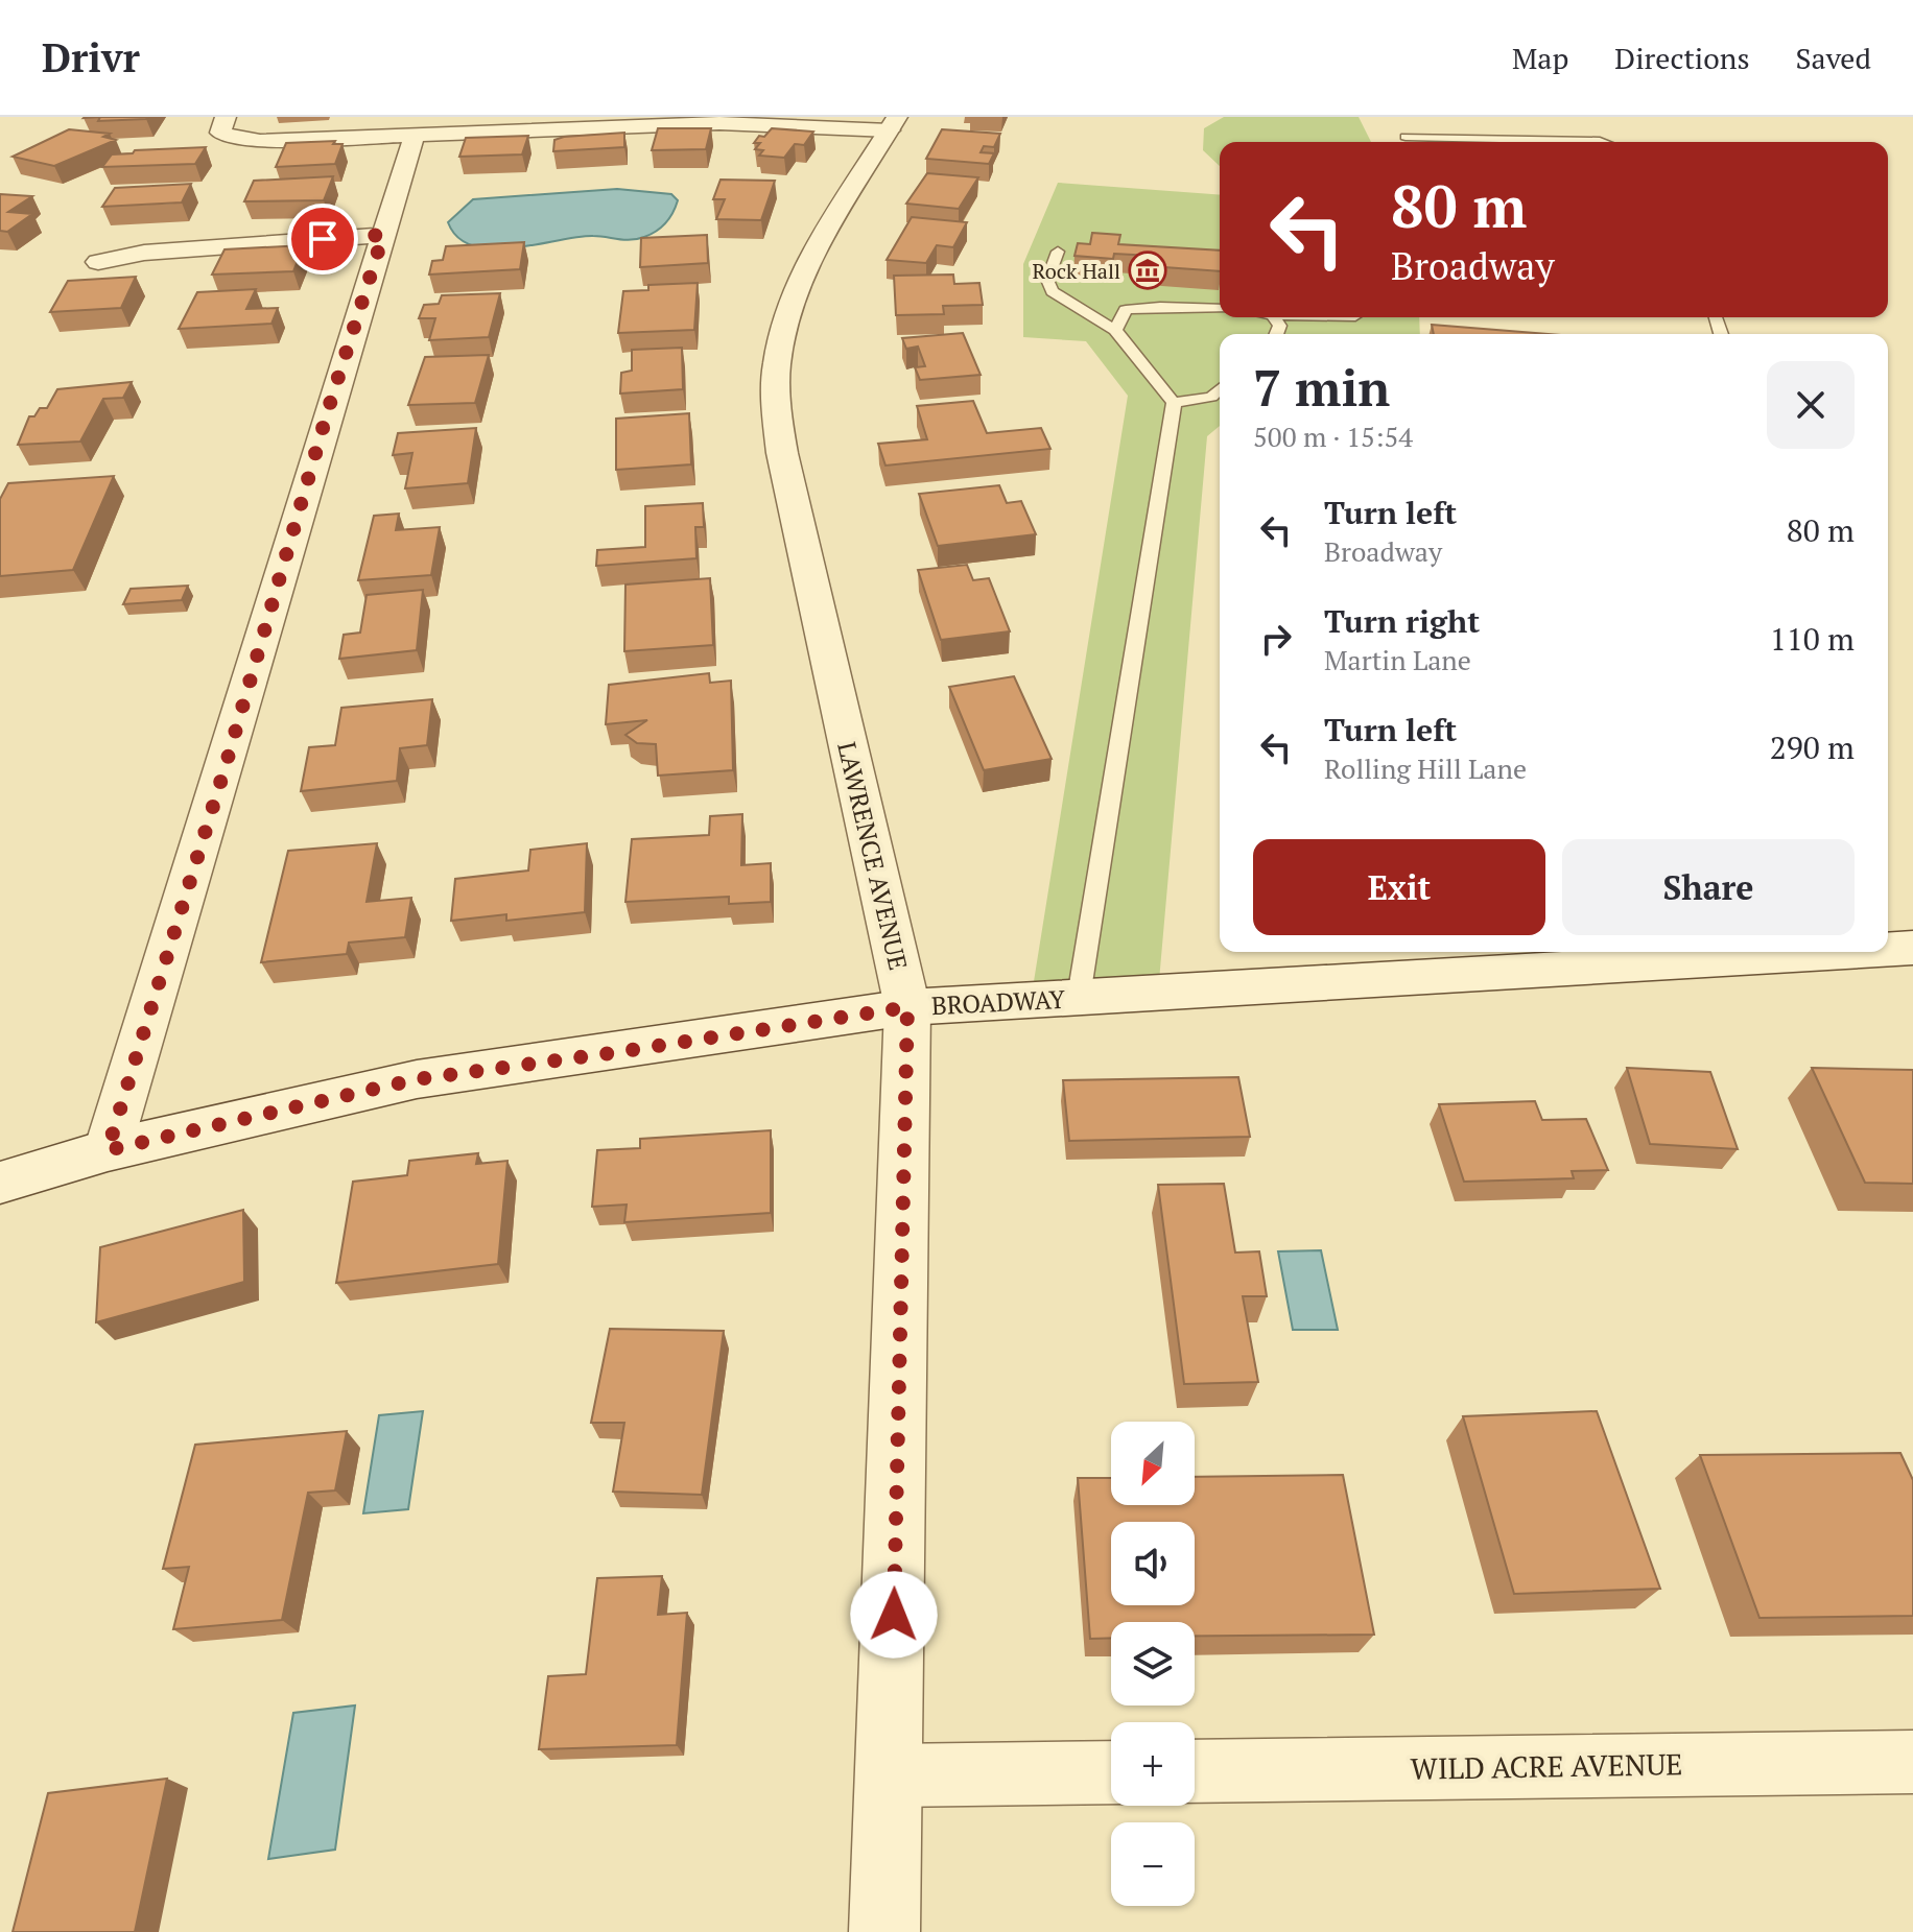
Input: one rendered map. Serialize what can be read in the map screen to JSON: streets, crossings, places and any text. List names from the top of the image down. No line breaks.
{"streets":{"street":["LAWRENCE AVENUE","BROADWAY","WILD ACRE AVENUE"]},"crossings":[["LAWRENCE AVENUE","BROADWAY"]],"places":{"museum":["Rock Hall"]},"north":"bottom left","page":{"header":"Drivr","nav":["Map","Directions","Saved"],"turn":["80 m","Broadway"],"heading":["7 min","500 m · 15:54"],"list":[{"name":"Turn left","note":"Broadway","value":"80 m"},{"name":"Turn right","note":"Martin Lane","value":"110 m"},{"name":"Turn left","note":"Rolling Hill Lane","value":"290 m"}],"buttons":["Exit","Share"],"map_buttons":["+","−"]}}
